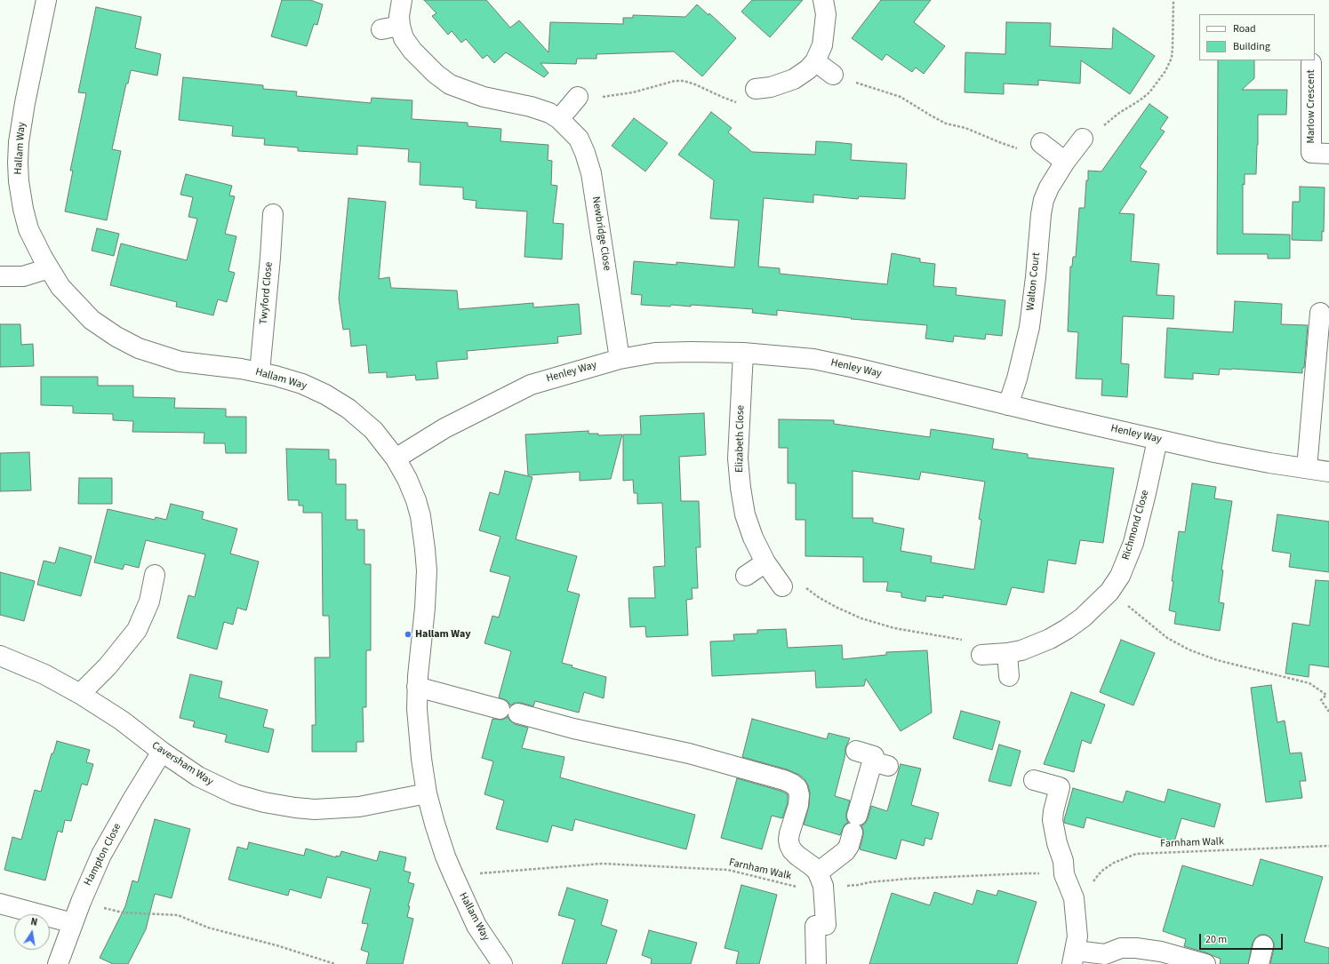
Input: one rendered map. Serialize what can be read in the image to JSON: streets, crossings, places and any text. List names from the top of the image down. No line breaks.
{"streets":{"street":["Marlow Crescent","Hallam Way","Newbridge Close","Walton Court","Twyford Close","Henley Way","Elizabeth Close","Richmond Close","Caversham Way","Hampton Close"],"path":["Farnham Walk"]},"crossings":[["Hallam Way","Twyford Close"],["Hallam Way","Henley Way"],["Hallam Way","Caversham Way"],["Hallam Way","Farnham Walk"],["Newbridge Close","Henley Way"],["Walton Court","Henley Way"],["Henley Way","Elizabeth Close"],["Henley Way","Richmond Close"],["Caversham Way","Hampton Close"]],"places":["Hallam Way"],"legend":["Road","Building"],"scale_bar":"20 m","north":"top"}
